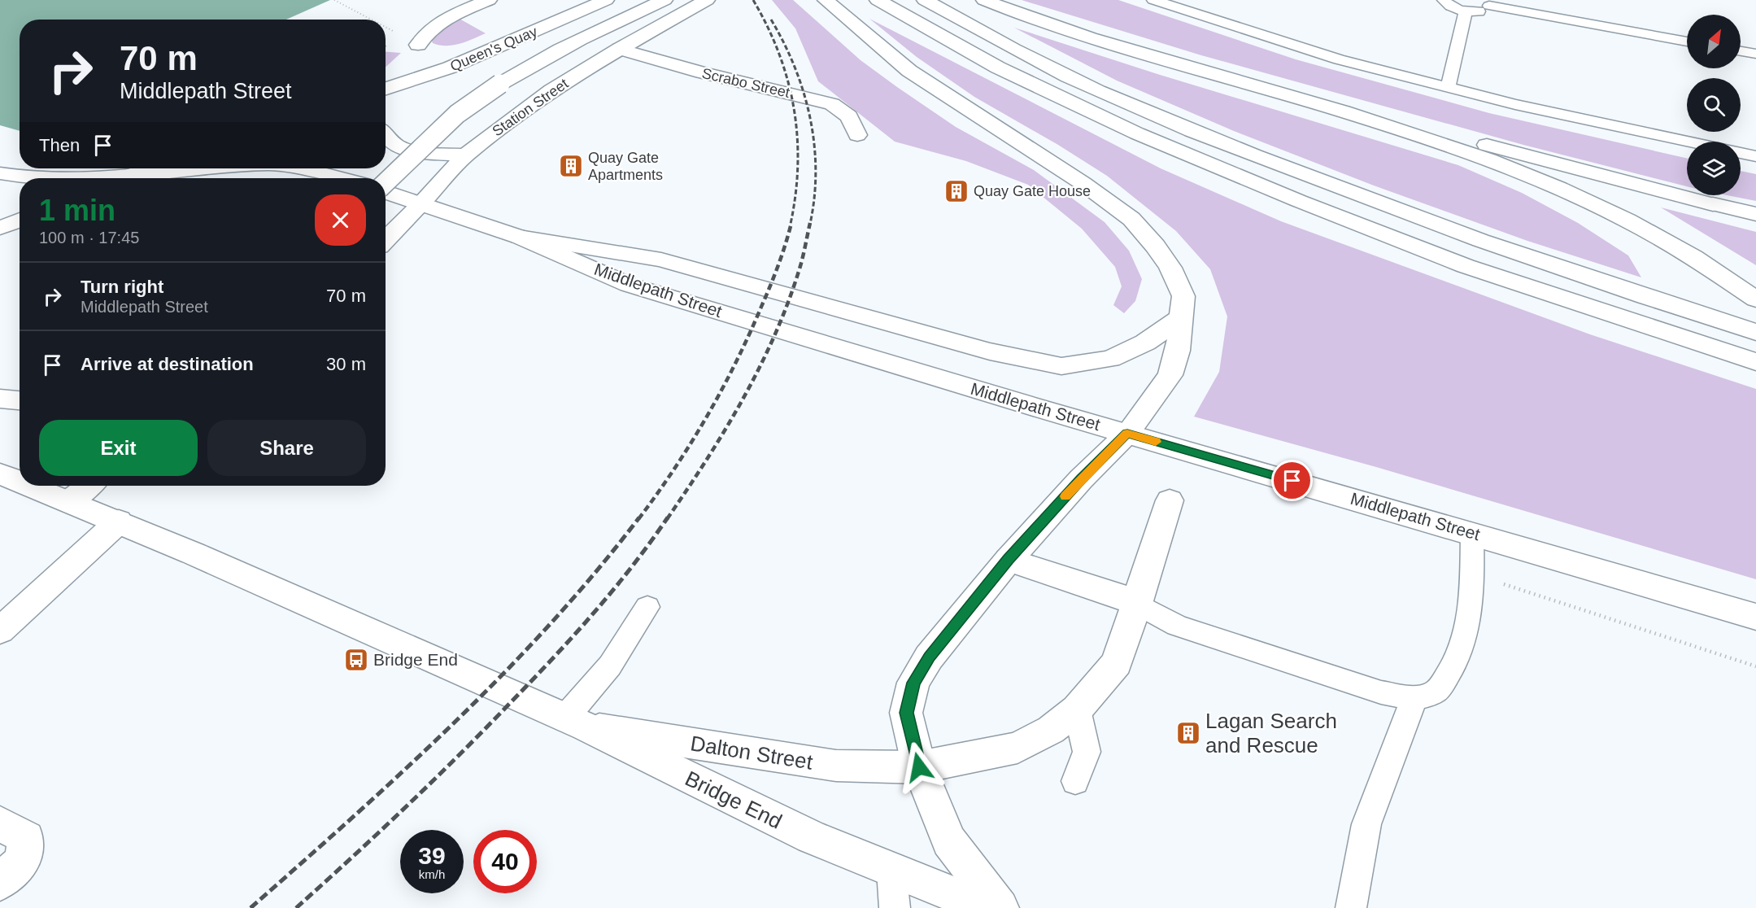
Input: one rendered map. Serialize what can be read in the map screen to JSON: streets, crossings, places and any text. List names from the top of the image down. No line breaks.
{"streets":{"main road":["Queen's Quay","Scrabo Street","Station Street","Middlepath Street","Dalton Street","Bridge End"]},"crossings":[["Scrabo Street","Station Street"],["Station Street","Middlepath Street"],["Dalton Street","Bridge End"]],"places":{"building":["Quay Gate Apartments","Quay Gate House","Lagan Search and Rescue"],"bus stop":["Bridge End"]},"north":"top right","page":{"turn":["70 m","Middlepath Street"],"then":"Then","heading":["1 min","100 m · 17:45"],"list":[{"name":"Turn right","note":"Middlepath Street","value":"70 m"},{"name":"Arrive at destination","value":"30 m"}],"buttons":["Exit","Share"],"speed":"39 km/h","limit":"40"}}
